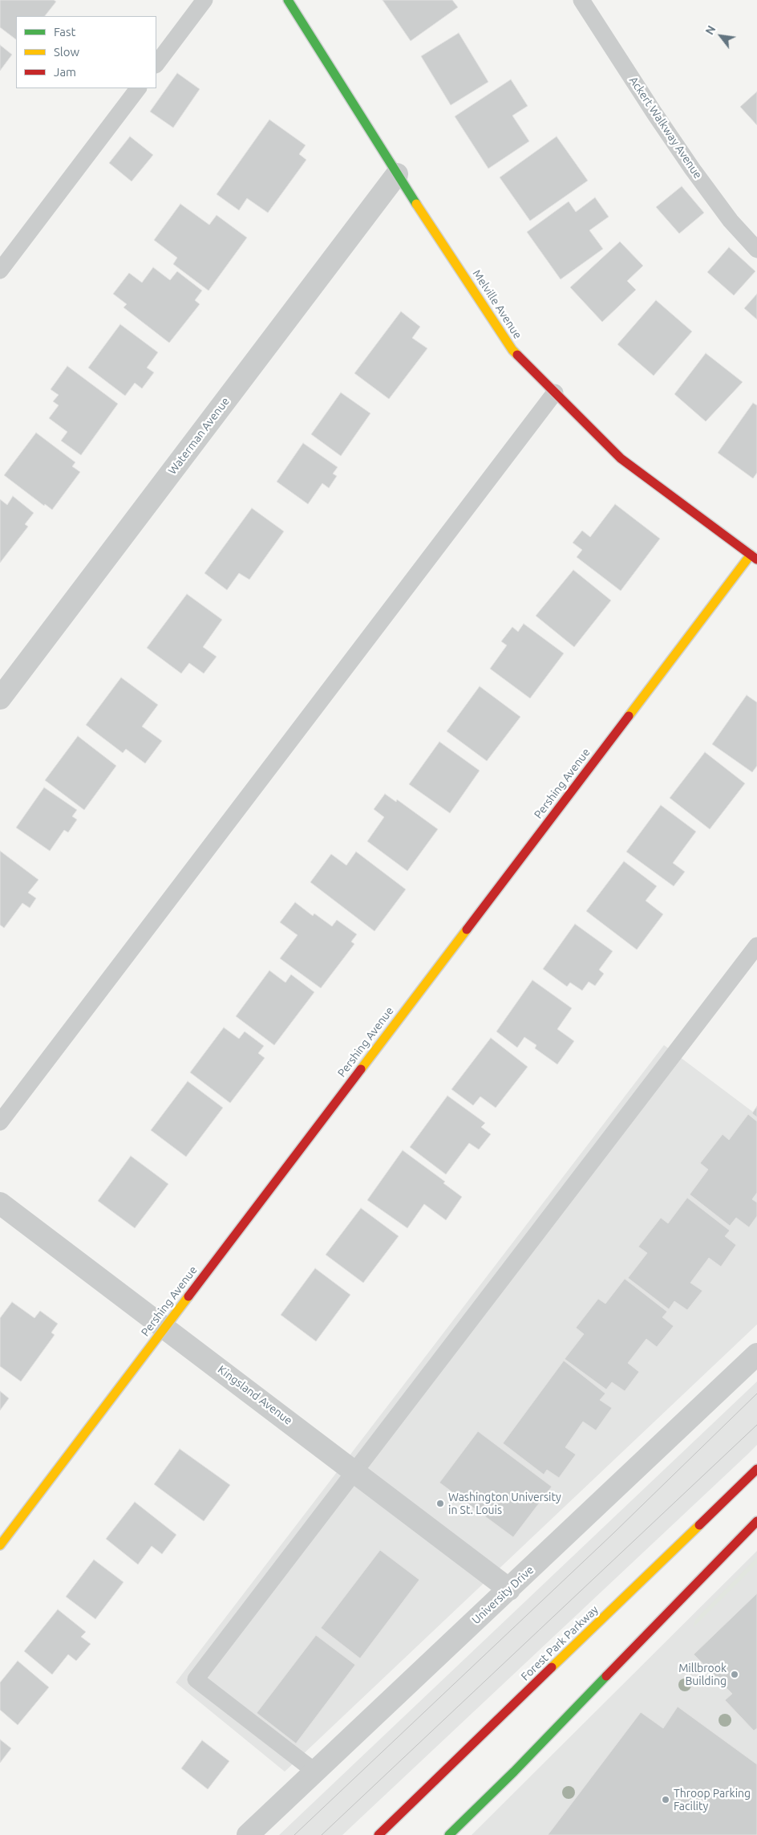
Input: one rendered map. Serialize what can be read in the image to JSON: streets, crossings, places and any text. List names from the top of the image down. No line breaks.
{"streets":{"street":["Melville Avenue","Waterman Avenue","Pershing Avenue","Kingsland Avenue","University Drive","Forest Park Parkway"],"lane":["Ackert Walkway Avenue"]},"crossings":[["Melville Avenue","Waterman Avenue"],["Melville Avenue","Pershing Avenue"],["Pershing Avenue","Kingsland Avenue"],["Kingsland Avenue","University Drive"]],"places":["Washington University in St. Louis","Millbrook Building","Throop Parking Facility"],"legend":["Fast","Slow","Jam"],"north":"top left"}
